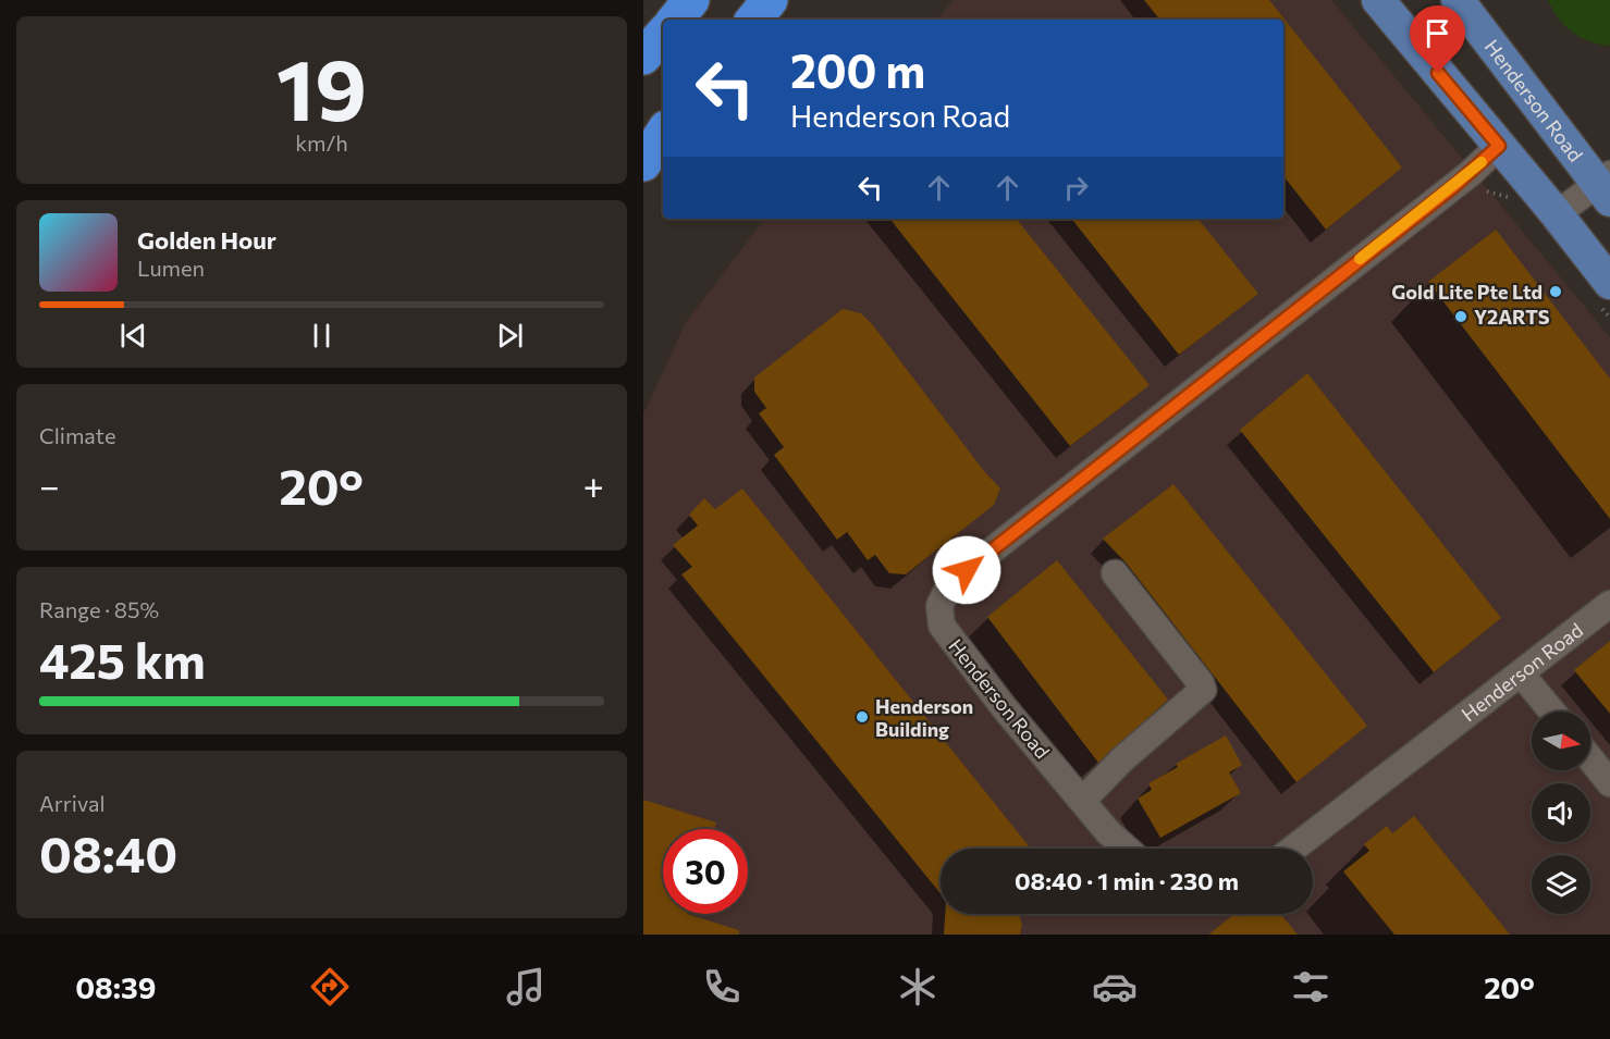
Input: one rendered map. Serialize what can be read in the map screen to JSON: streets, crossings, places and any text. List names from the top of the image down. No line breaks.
{"streets":{"main road":["Henderson Road"]},"places":["Gold Lite Pte Ltd","Y2ARTS","Henderson Building"],"north":"right","page":{"tile":[["19","km/h"],"Climate",["Range · 85%","425 km"],["Arrival","08:40"]],"turn":["200 m","Henderson Road"],"song":["Golden Hour","Lumen"],"heat":["−","20°","+"],"limit":"30","trip":"08:40 · 1 min · 230 m","tabs":["08:39","20°"]}}
